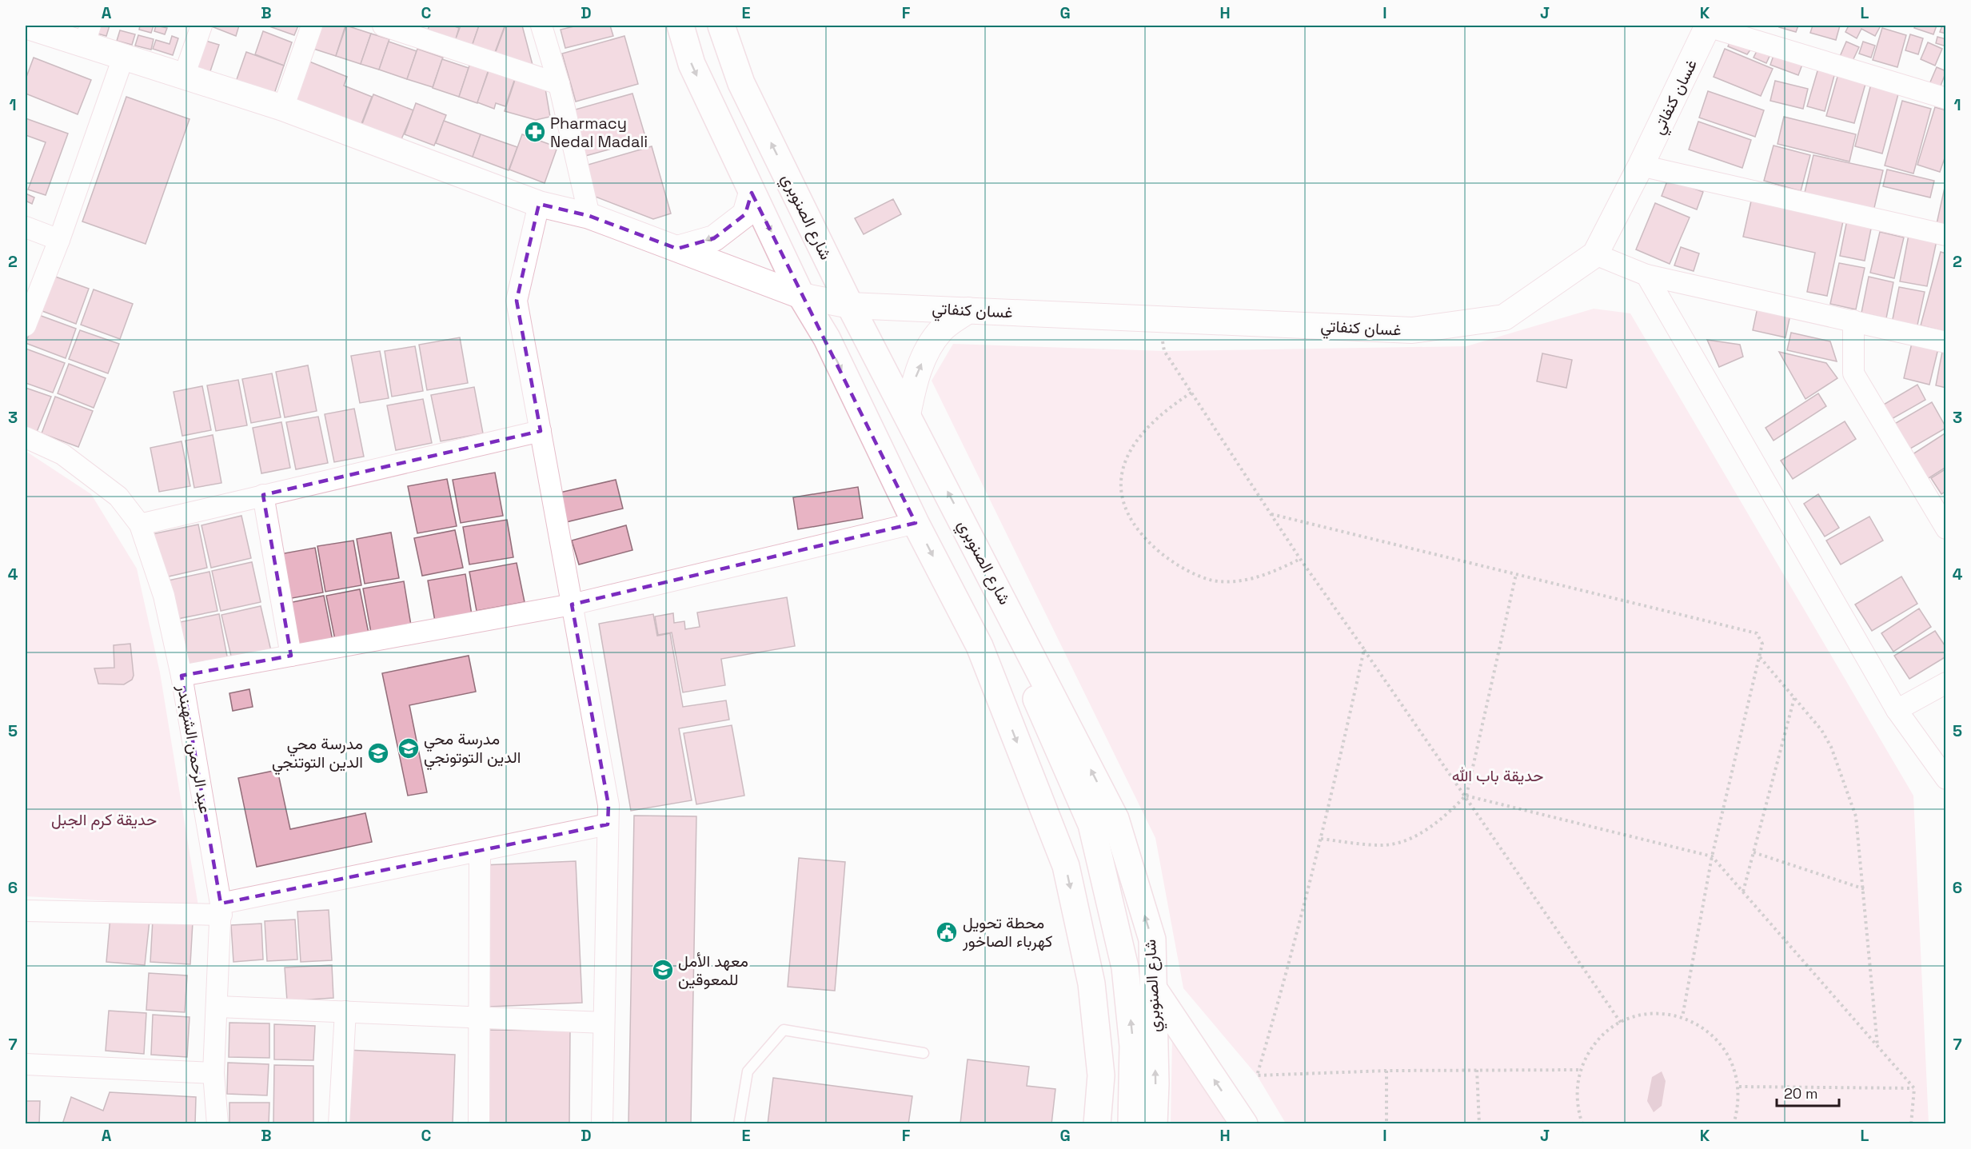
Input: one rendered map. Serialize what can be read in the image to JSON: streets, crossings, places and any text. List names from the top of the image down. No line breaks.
{"streets":{"main road":["شارع الصنوبري"],"street":["غسان كنفاتي","عبد الرحمن الشهبندر"]},"crossings":[["غسان كنفاتي","شارع الصنوبري"]],"parks":["حديقة باب الله","حديقة كرم الجبل"],"places":{"pharmacy":["Pharmacy Nedal Madali"],"school or university":["مدرسة محي الدين التوتونجي","مدرسة محي الدين التوتنجي","معهد الأمل للمعوقين"],"public building":["محطة تحويل كهرباء الصاخور"]},"scale_bar":"20 m","grid":{"columns":["A","B","C","D","E","F","G","H","I","J","K","L"],"rows":["1","2","3","4","5","6","7"]}}
